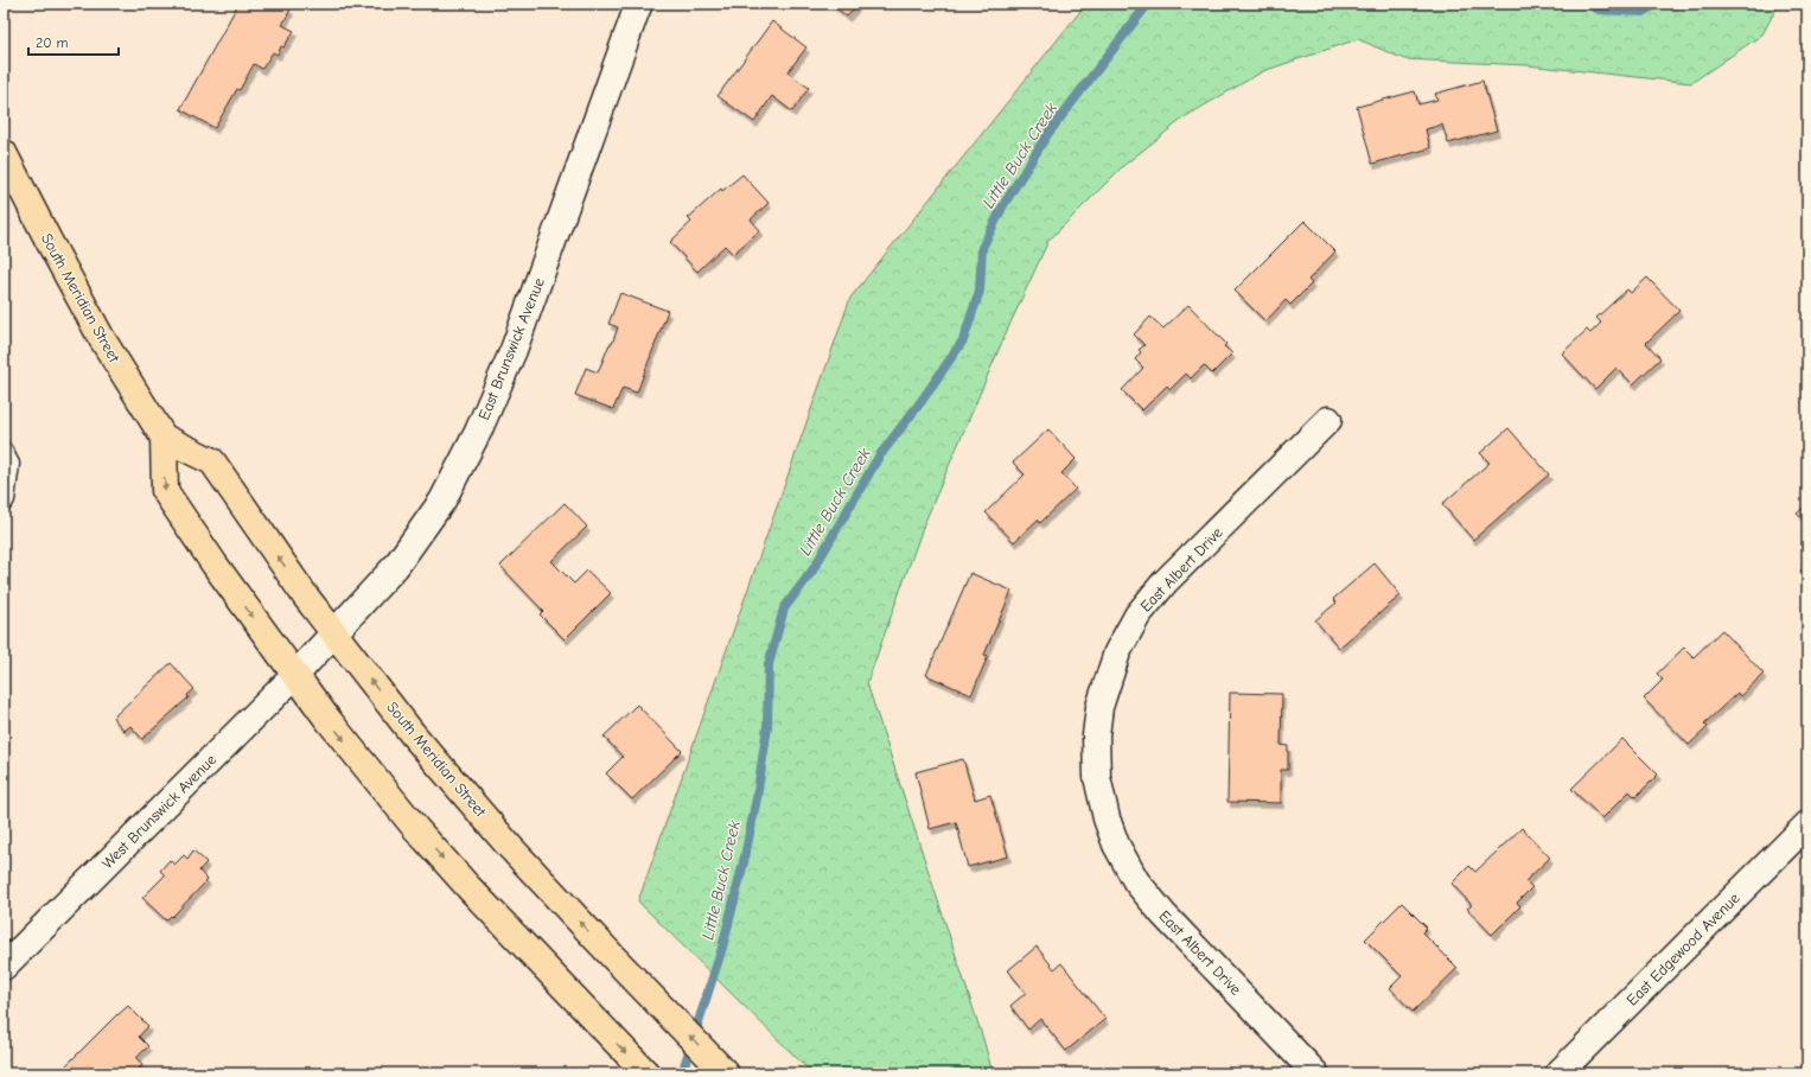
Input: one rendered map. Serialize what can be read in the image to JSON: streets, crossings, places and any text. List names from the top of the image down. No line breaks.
{"streets":{"main road":["South Meridian Street"],"street":["East Brunswick Avenue","East Albert Drive","West Brunswick Avenue","East Edgewood Avenue"]},"crossings":[["South Meridian Street","East Brunswick Avenue"],["East Brunswick Avenue","West Brunswick Avenue"]],"water":["Little Buck Creek"],"scale_bar":"20 m"}
